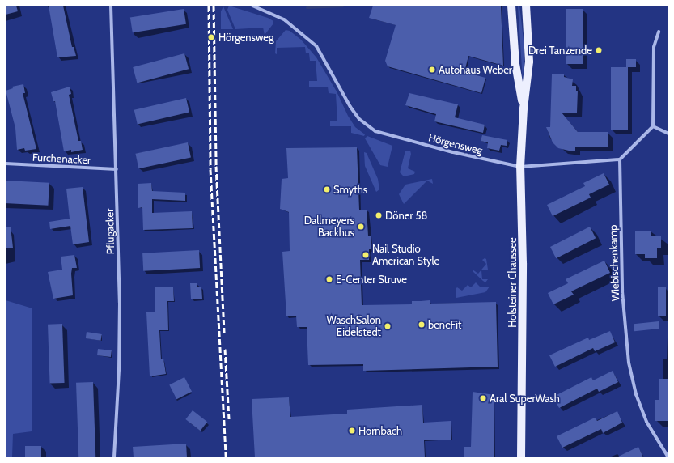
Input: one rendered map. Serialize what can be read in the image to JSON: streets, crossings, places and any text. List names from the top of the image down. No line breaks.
{"streets":{"main road":["Holsteiner Chaussee"],"street":["Hörgensweg","Furchenacker","Pflugacker","Wiebischenkamp"]},"crossings":[["Hörgensweg","Holsteiner Chaussee"],["Furchenacker","Pflugacker"]],"places":["Hörgensweg","Drei Tanzende","Autohaus Weber","Smyths","Döner 58","Dallmeyers Backhus","Nail Studio American Style","E-Center Struve","beneFit","WaschSalon Eidelstedt","Aral SuperWash","Hornbach"]}
